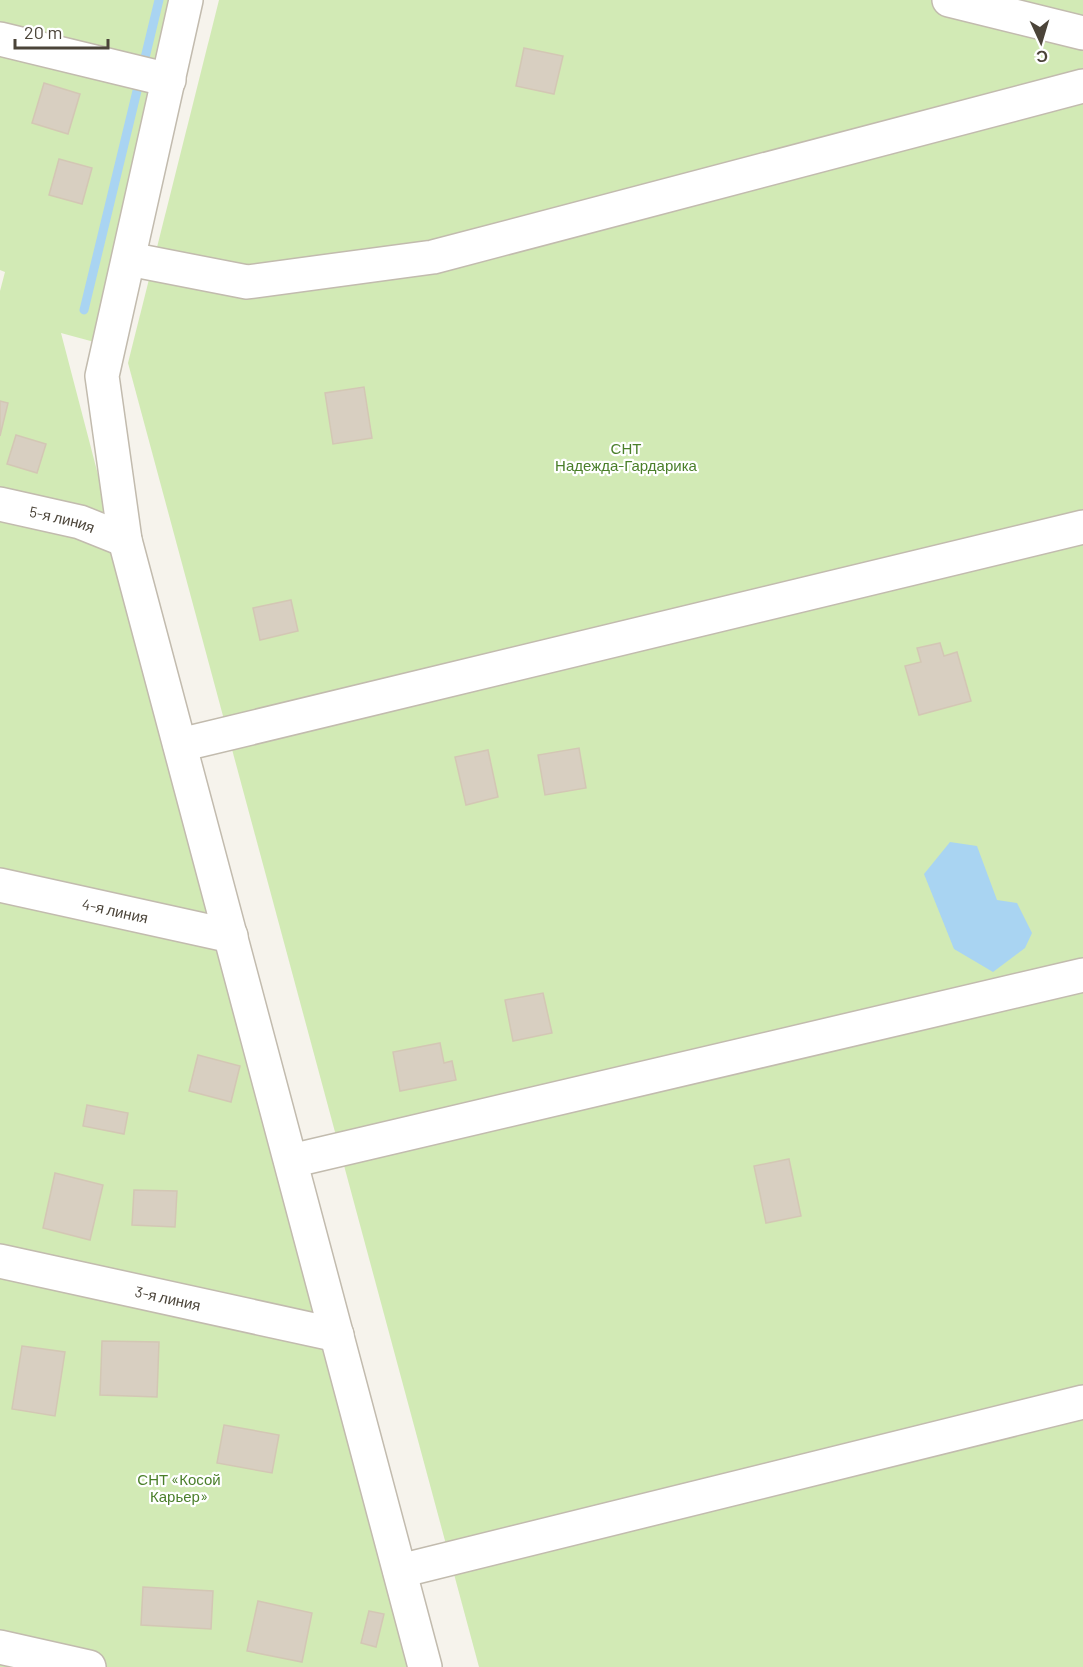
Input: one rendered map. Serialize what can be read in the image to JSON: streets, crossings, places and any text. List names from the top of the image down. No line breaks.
{"streets":{"street":["5-я линия","4-я линия","3-я линия"]},"parks":["СНТ Надежда-Гардарика","СНТ «Косой Карьер»"],"scale_bar":"20 m","north":"bottom"}
